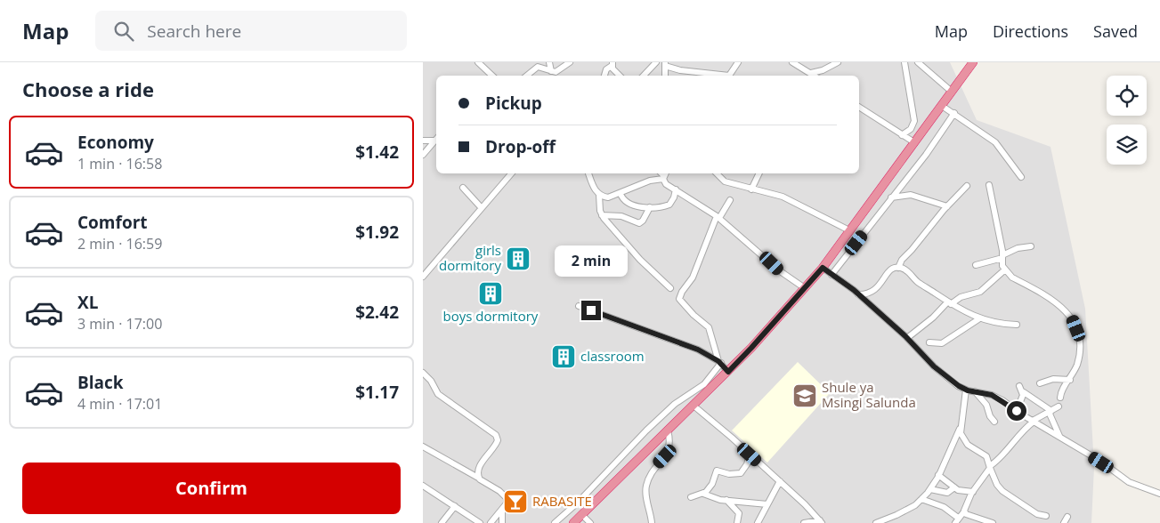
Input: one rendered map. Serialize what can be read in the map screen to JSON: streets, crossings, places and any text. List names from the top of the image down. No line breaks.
{"places":{"building":["girls dormitory","boys dormitory","classroom"],"school or university":["Shule ya Msingi Salunda"],"bar":["RABASITE"]},"page":{"header":"Map","search":"Search here","nav":["Map","Directions","Saved"],"heading":"Choose a ride","banner":["Pickup","Drop-off"],"list":[{"name":"Economy","note":"1 min · 16:58","value":"$1.42"},{"name":"Comfort","note":"2 min · 16:59","value":"$1.92"},{"name":"XL","note":"3 min · 17:00","value":"$2.42"},{"name":"Black","note":"4 min · 17:01","value":"$1.17"}],"bubble":"2 min","buttons":"Confirm"}}
